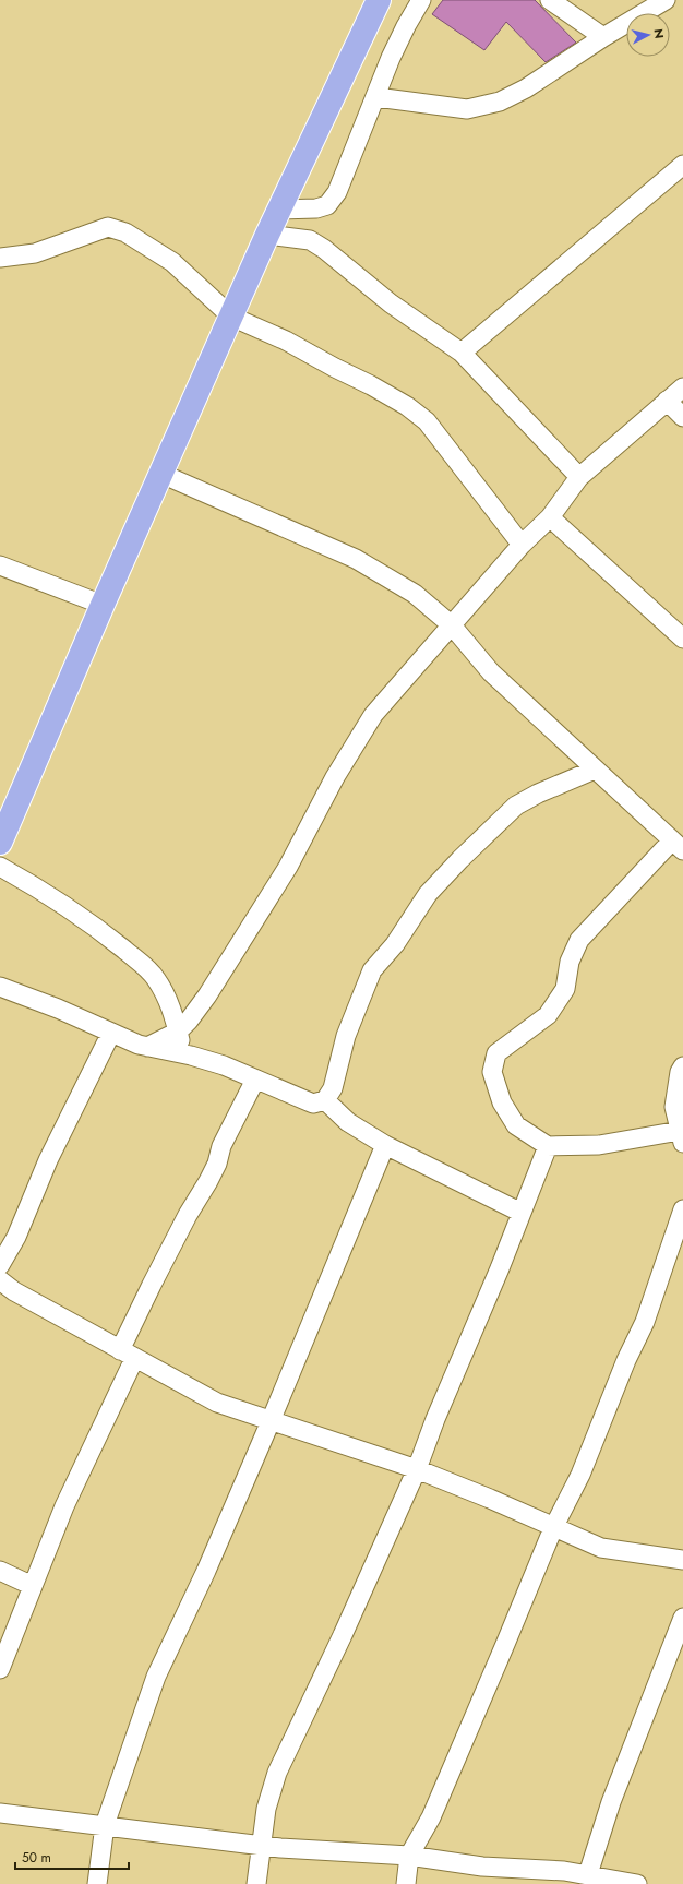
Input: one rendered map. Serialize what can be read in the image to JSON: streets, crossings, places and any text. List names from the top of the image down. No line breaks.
{"scale_bar":"50 m","north":"right"}
